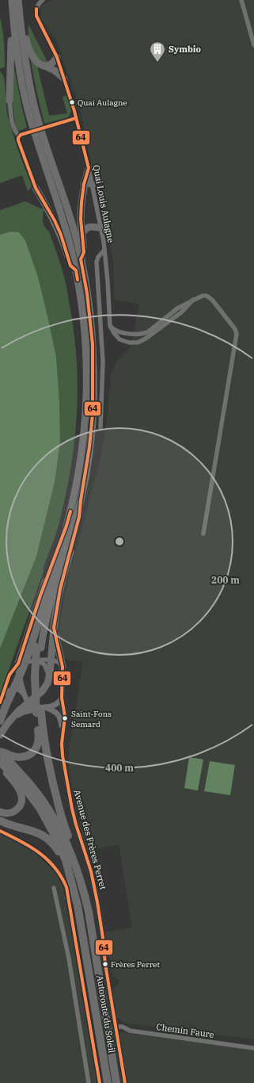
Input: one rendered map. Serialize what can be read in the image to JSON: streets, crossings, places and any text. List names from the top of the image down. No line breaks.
{"streets":{"highway":["Autoroute du Soleil"],"street":["Quai Louis Aulagne","Avenue des Frères Perret","Chemin Faure"]},"crossings":[["Avenue des Frères Perret","Chemin Faure"]],"places":{"building":["Symbio"],"other":["Quai Aulagne","Saint-Fons Semard","Frères Perret"]},"lines":["transit line 64"],"rings":["200 m","400 m"]}
